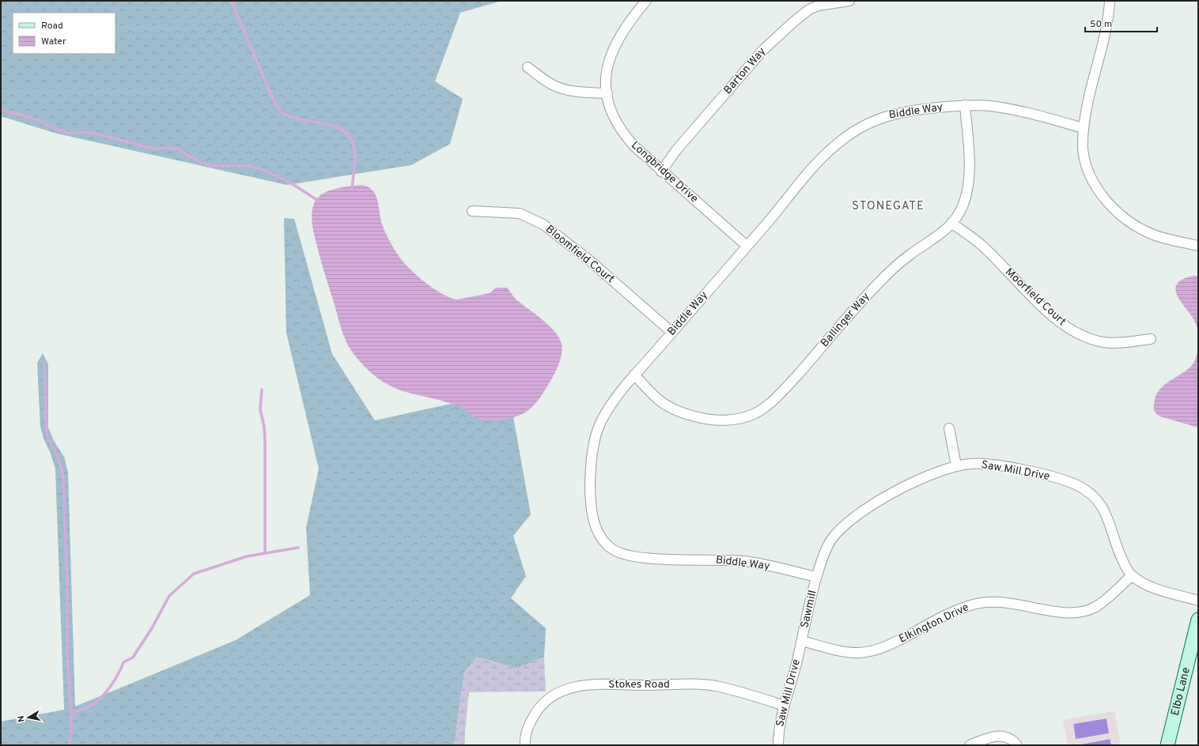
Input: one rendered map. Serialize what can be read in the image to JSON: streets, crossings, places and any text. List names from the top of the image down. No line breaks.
{"streets":{"street":["Barton Way","Biddle Way","Longbridge Drive","Bloomfield Court","Moorfield Court","Ballinger Way","Saw Mill Drive","Sawmill","Elkington Drive","Stokes Road","Elbo Lane"]},"crossings":[["Barton Way","Longbridge Drive"],["Biddle Way","Longbridge Drive"],["Biddle Way","Bloomfield Court"],["Biddle Way","Ballinger Way"],["Biddle Way","Saw Mill Drive"],["Biddle Way","Sawmill"],["Moorfield Court","Ballinger Way"],["Saw Mill Drive","Sawmill"],["Saw Mill Drive","Elkington Drive"],["Saw Mill Drive","Stokes Road"],["Sawmill","Elkington Drive"]],"districts":["STONEGATE"],"legend":["Road","Water"],"scale_bar":"50 m","north":"left"}
